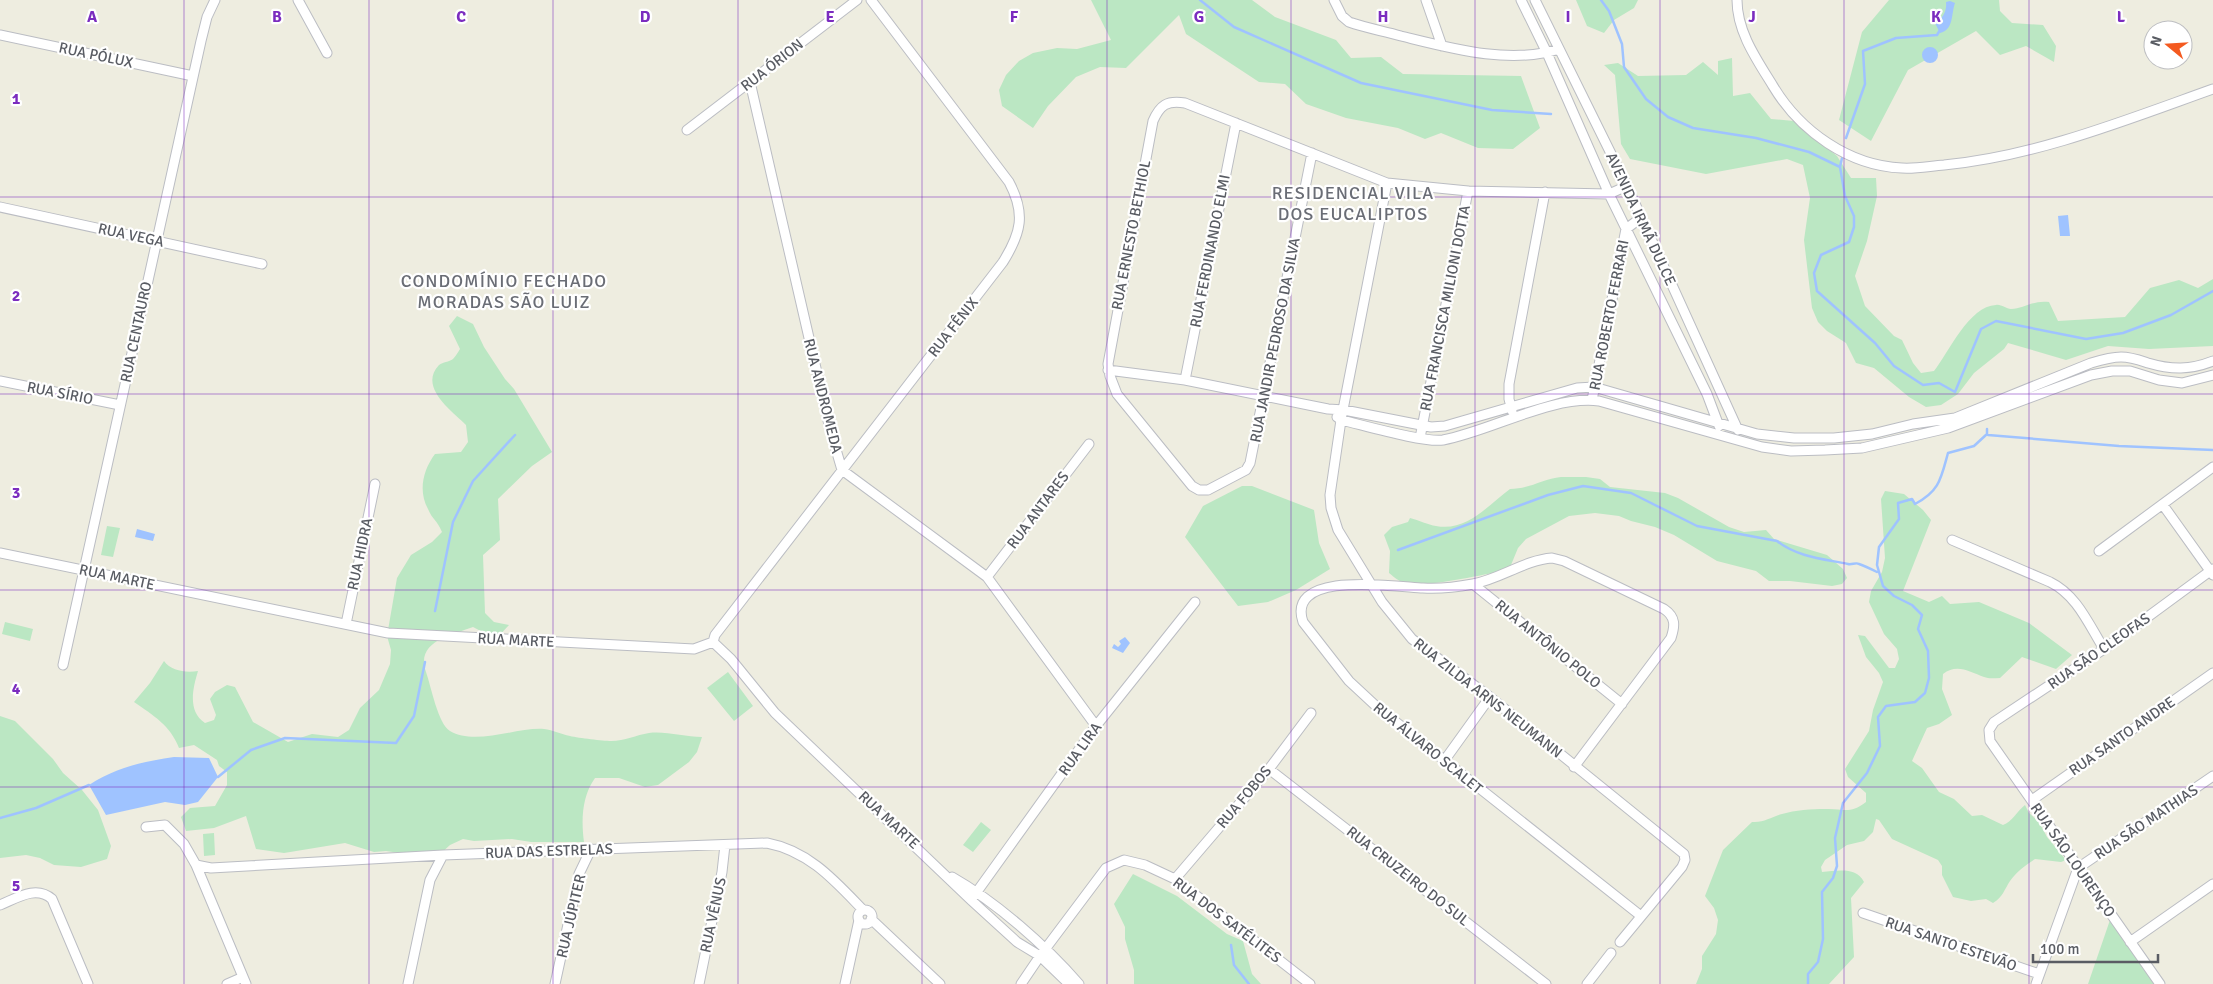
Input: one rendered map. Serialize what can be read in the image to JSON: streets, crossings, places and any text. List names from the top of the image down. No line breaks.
{"streets":{"street":["RUA PÓLUX","RUA ÓRION","AVENIDA IRMÃ DULCE","RUA VEGA","RUA ERNESTO BETHIOL","RUA FERDINANDO ELMI","RUA FRANCISCA MILIONI DOTTA","RUA ROBERTO FERRARI","RUA FÊNIX","RUA CENTAURO","RUA JANDIR PEDROSO DA SILVA","RUA SÍRIO","RUA ANDROMEDA","RUA ANTARES","RUA HIDRA","RUA MARTE","RUA ANTÔNIO POLO","RUA SÃO CLEOFAS","RUA ZILDA ARNS NEUMANN","RUA SANTO ANDRE","RUA ÁLVARO SCALET","RUA LIRA","RUA FOBOS","RUA SÃO MATHIAS","RUA DAS ESTRELAS","RUA SÃO LOURENÇO","RUA CRUZEIRO DO SUL","RUA VÊNUS","RUA JÚPITER","RUA DOS SATÉLITES","RUA SANTO ESTEVÃO"]},"crossings":[["RUA PÓLUX","RUA CENTAURO"],["RUA ÓRION","RUA ANDROMEDA"],["AVENIDA IRMÃ DULCE","RUA ROBERTO FERRARI"],["RUA VEGA","RUA CENTAURO"],["RUA ERNESTO BETHIOL","RUA FERDINANDO ELMI"],["RUA ERNESTO BETHIOL","RUA JANDIR PEDROSO DA SILVA"],["RUA FÊNIX","RUA ANDROMEDA"],["RUA FÊNIX","RUA MARTE"],["RUA CENTAURO","RUA SÍRIO"],["RUA CENTAURO","RUA MARTE"],["RUA ANDROMEDA","RUA ANTARES"],["RUA ANDROMEDA","RUA LIRA"],["RUA HIDRA","RUA MARTE"],["RUA MARTE","RUA LIRA"],["RUA MARTE","RUA DOS SATÉLITES"],["RUA ANTÔNIO POLO","RUA ÁLVARO SCALET"],["RUA SÃO CLEOFAS","RUA SÃO LOURENÇO"],["RUA ZILDA ARNS NEUMANN","RUA ÁLVARO SCALET"],["RUA SANTO ANDRE","RUA SÃO LOURENÇO"],["RUA FOBOS","RUA CRUZEIRO DO SUL"],["RUA FOBOS","RUA DOS SATÉLITES"],["RUA SÃO MATHIAS","RUA SÃO LOURENÇO"],["RUA DAS ESTRELAS","RUA VÊNUS"],["RUA DAS ESTRELAS","RUA JÚPITER"]],"districts":["RESIDENCIAL VILA DOS EUCALIPTOS","CONDOMÍNIO FECHADO MORADAS SÃO LUIZ"],"scale_bar":"100 m","north":"left","grid":{"columns":["A","B","C","D","E","F","G","H","I","J","K","L"],"rows":["1","2","3","4","5"]}}
